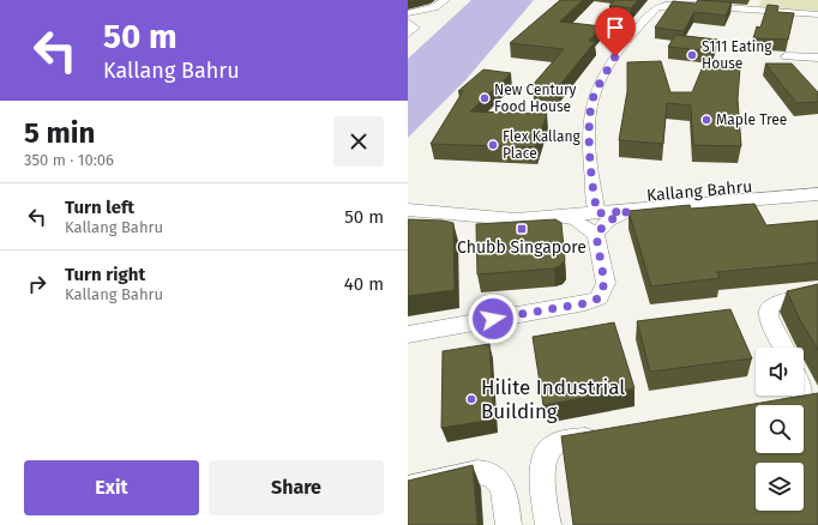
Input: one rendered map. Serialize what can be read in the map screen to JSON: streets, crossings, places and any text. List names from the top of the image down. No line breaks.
{"streets":{"main road":["Kallang Bahru"]},"places":{"other":["S111 Eating House","New Century Food House","Maple Tree","Flex Kallang Place","Hilite Industrial Building"],"transit":["Chubb Singapore"]},"page":{"turn":["50 m","Kallang Bahru"],"heading":["5 min","350 m · 10:06"],"list":[{"name":"Turn left","note":"Kallang Bahru","value":"50 m"},{"name":"Turn right","note":"Kallang Bahru","value":"40 m"}],"buttons":["Exit","Share"]}}
